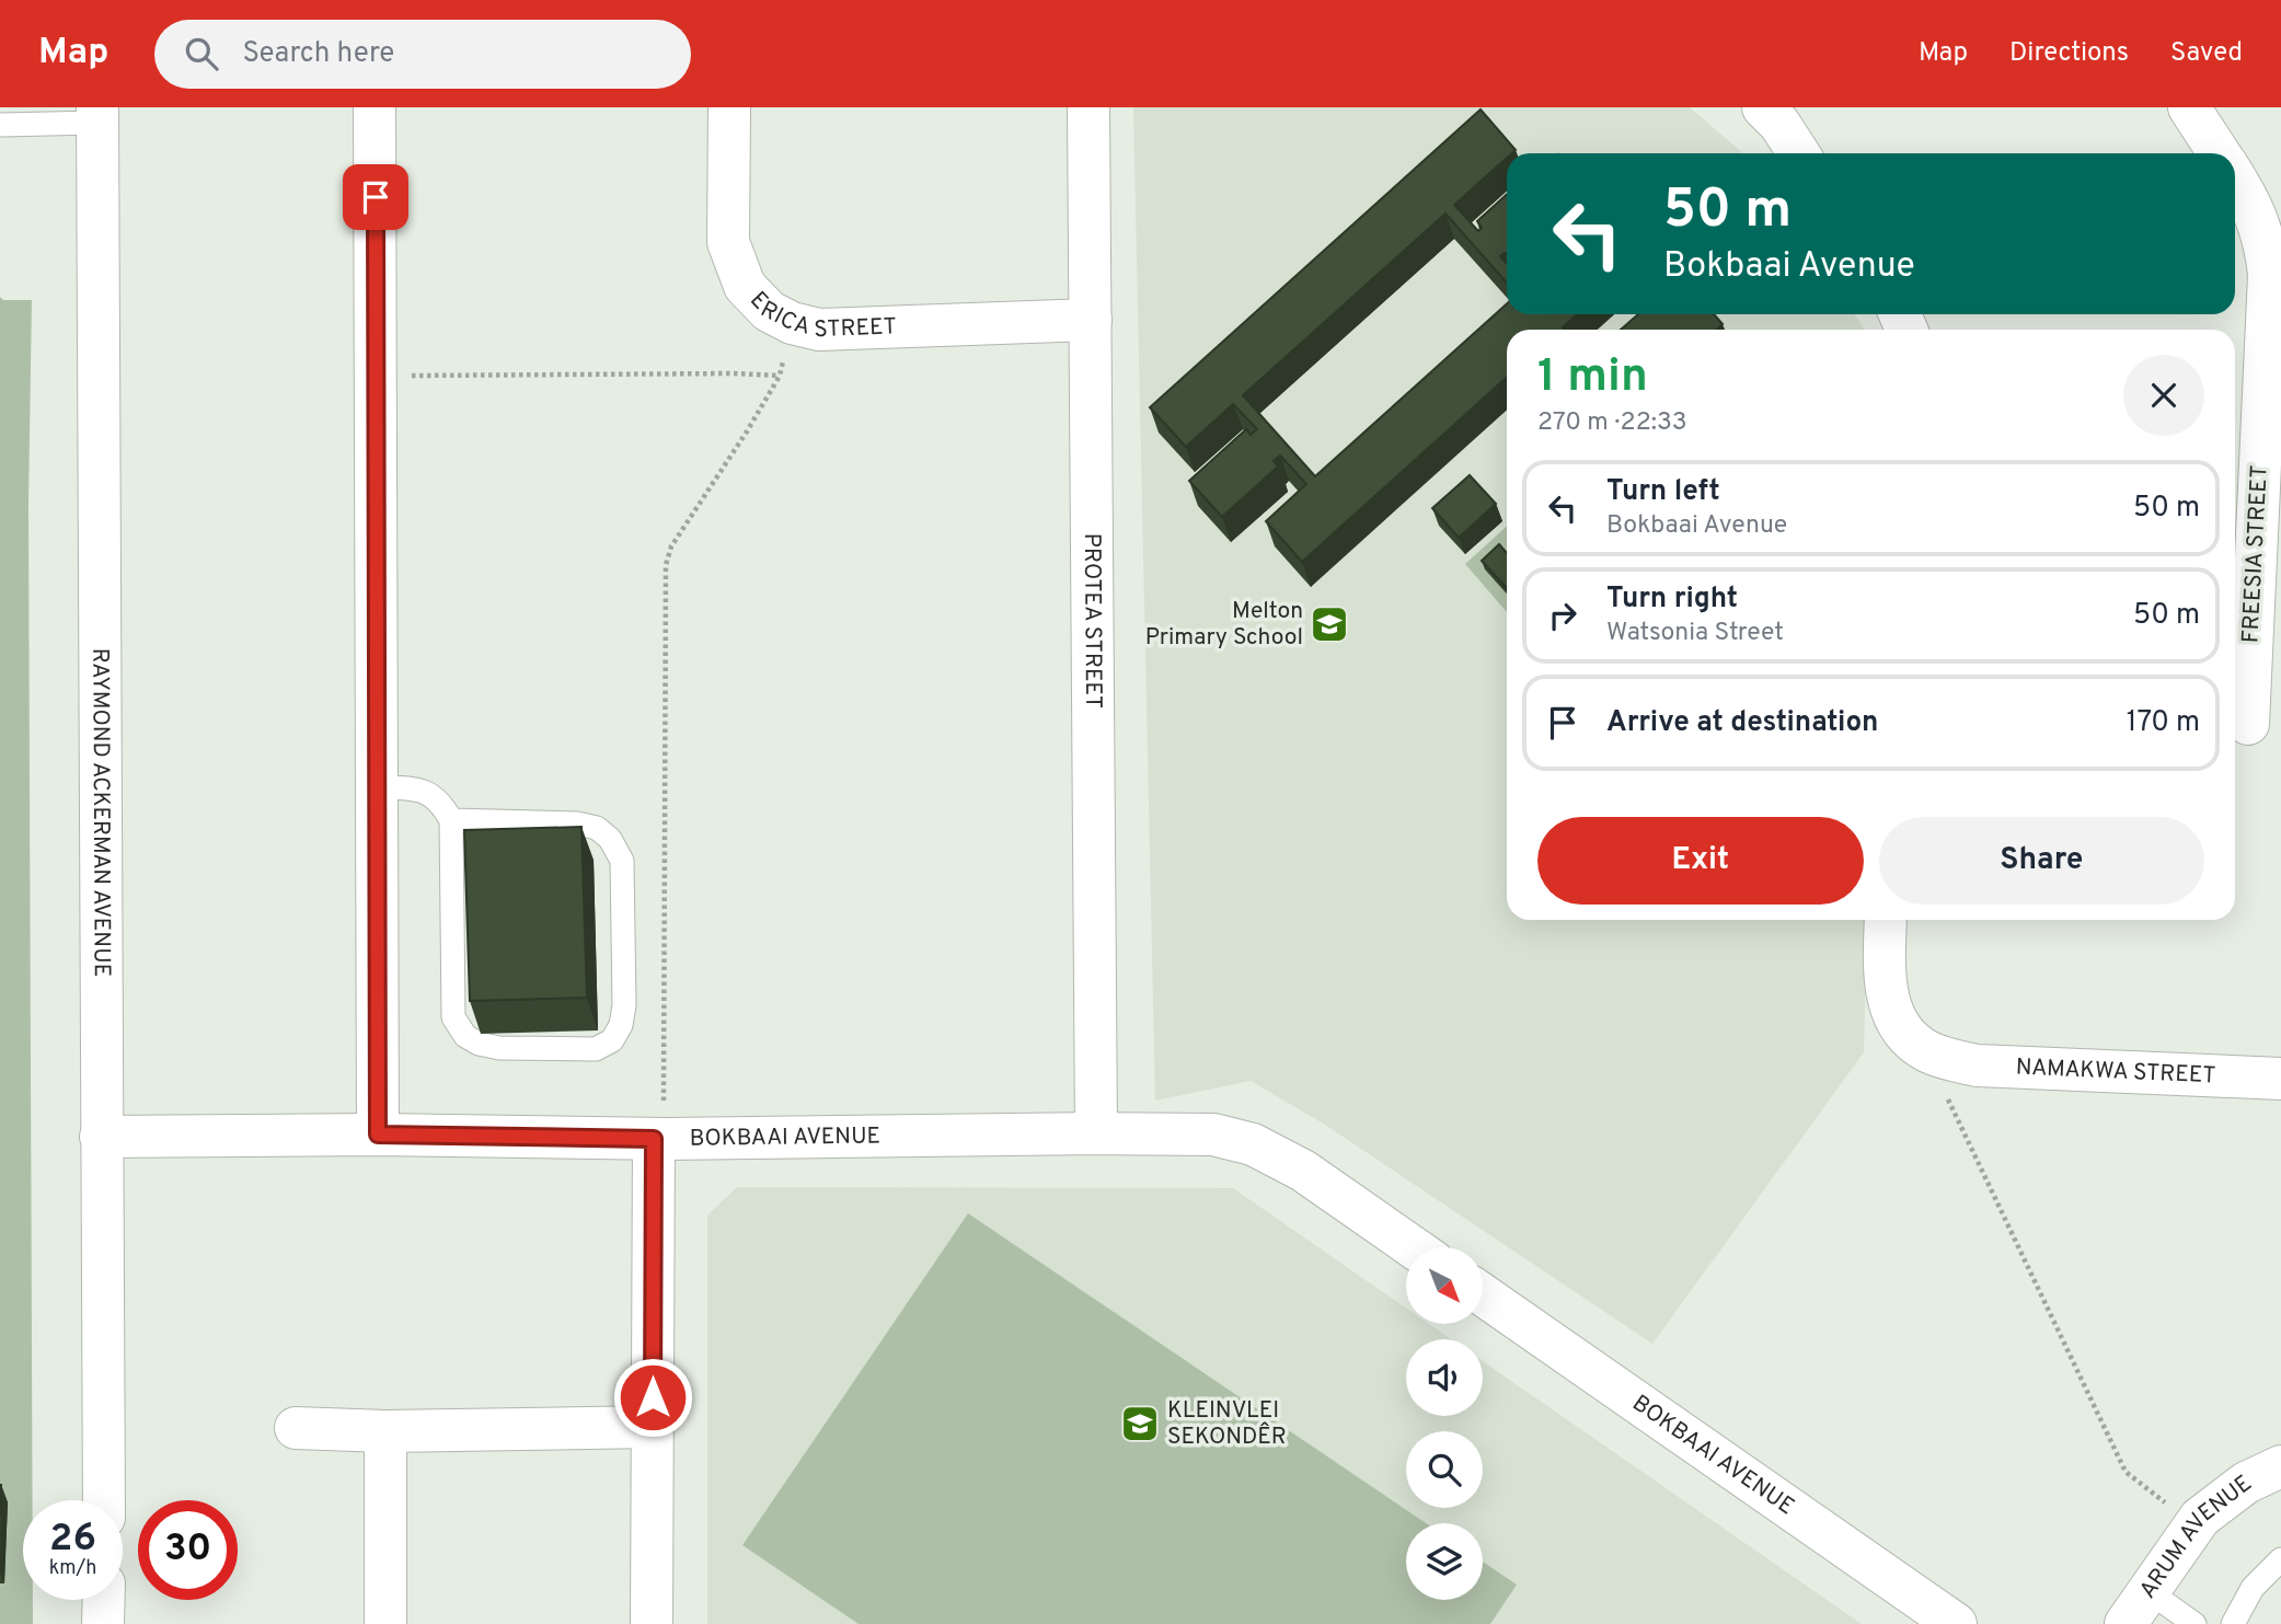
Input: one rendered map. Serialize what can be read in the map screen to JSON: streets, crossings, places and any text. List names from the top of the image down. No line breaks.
{"streets":{"street":["ERICA STREET","FREESIA STREET","PROTEA STREET","RAYMOND ACKERMAN AVENUE","NAMAKWA STREET","BOKBAAI AVENUE","ARUM AVENUE"]},"crossings":[["ERICA STREET","PROTEA STREET"],["PROTEA STREET","BOKBAAI AVENUE"],["RAYMOND ACKERMAN AVENUE","BOKBAAI AVENUE"]],"places":{"school or university":["Melton Primary School","KLEINVLEI SEKONDÊR"]},"north":"bottom right","page":{"header":"Map","search":"Search here","nav":["Map","Directions","Saved"],"turn":["50 m","Bokbaai Avenue"],"heading":["1 min","270 m · 22:33"],"list":[{"name":"Turn left","note":"Bokbaai Avenue","value":"50 m"},{"name":"Turn right","note":"Watsonia Street","value":"50 m"},{"name":"Arrive at destination","value":"170 m"}],"buttons":["Exit","Share"],"speed":"26 km/h","limit":"30"}}
